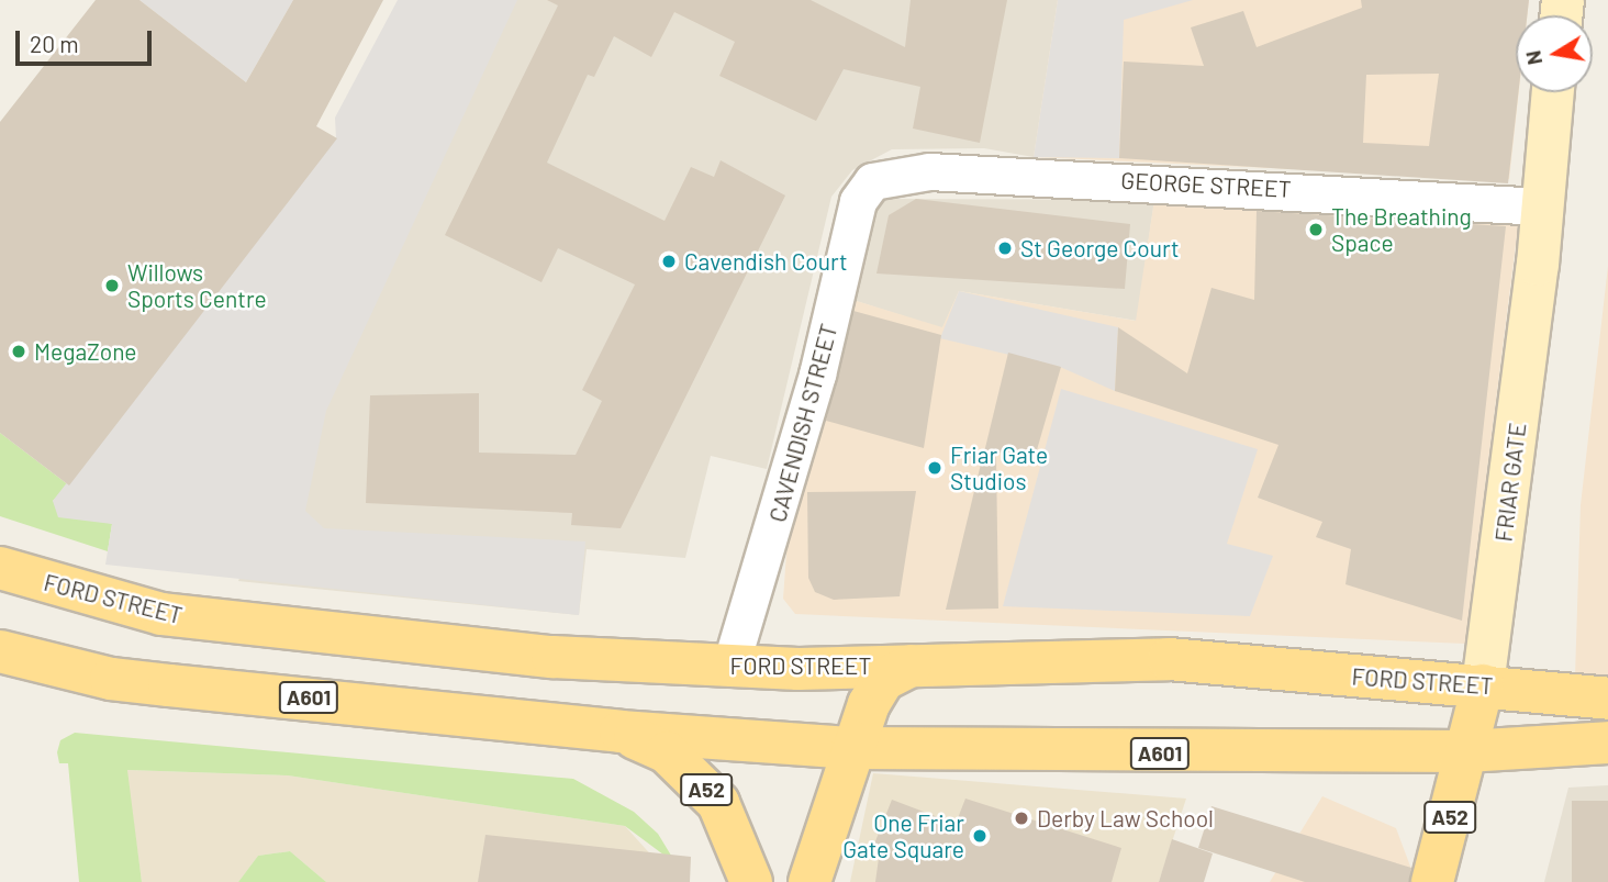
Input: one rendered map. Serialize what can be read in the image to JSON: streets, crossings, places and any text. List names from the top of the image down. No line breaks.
{"streets":{"main road":["FRIAR GATE","FORD STREET","A601","A52"],"street":["GEORGE STREET","CAVENDISH STREET"]},"crossings":[["GEORGE STREET","CAVENDISH STREET"],["GEORGE STREET","FRIAR GATE"],["CAVENDISH STREET","FORD STREET"],["FRIAR GATE","FORD STREET"],["FRIAR GATE","A601"],["A601","A52"]],"places":["The Breathing Space","St George Court","Cavendish Court","Willows Sports Centre","MegaZone","Friar Gate Studios","Derby Law School","One Friar Gate Square"],"scale_bar":"20 m","north":"left"}
